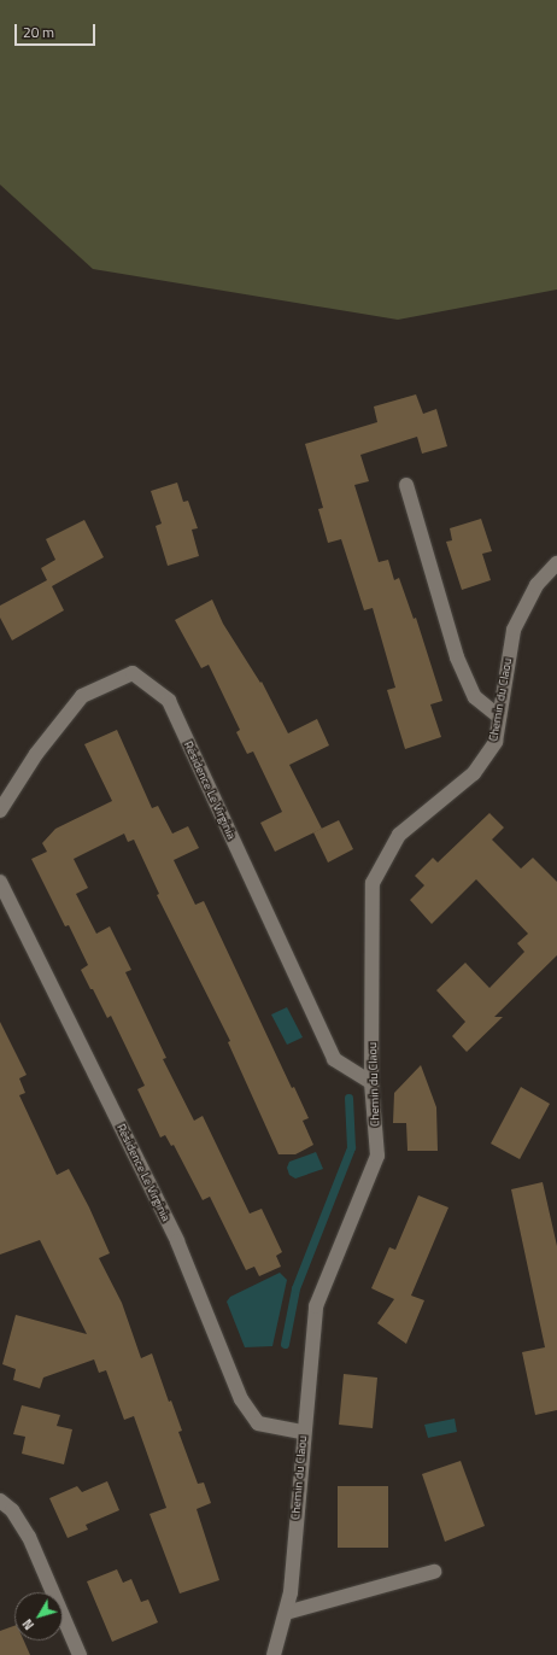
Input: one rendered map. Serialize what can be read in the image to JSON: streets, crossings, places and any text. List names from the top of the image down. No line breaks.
{"streets":{"street":["Chemin du Claou","Résidence Le Virginia"]},"crossings":[["Chemin du Claou","Résidence Le Virginia"]],"scale_bar":"20 m","north":"bottom left"}
